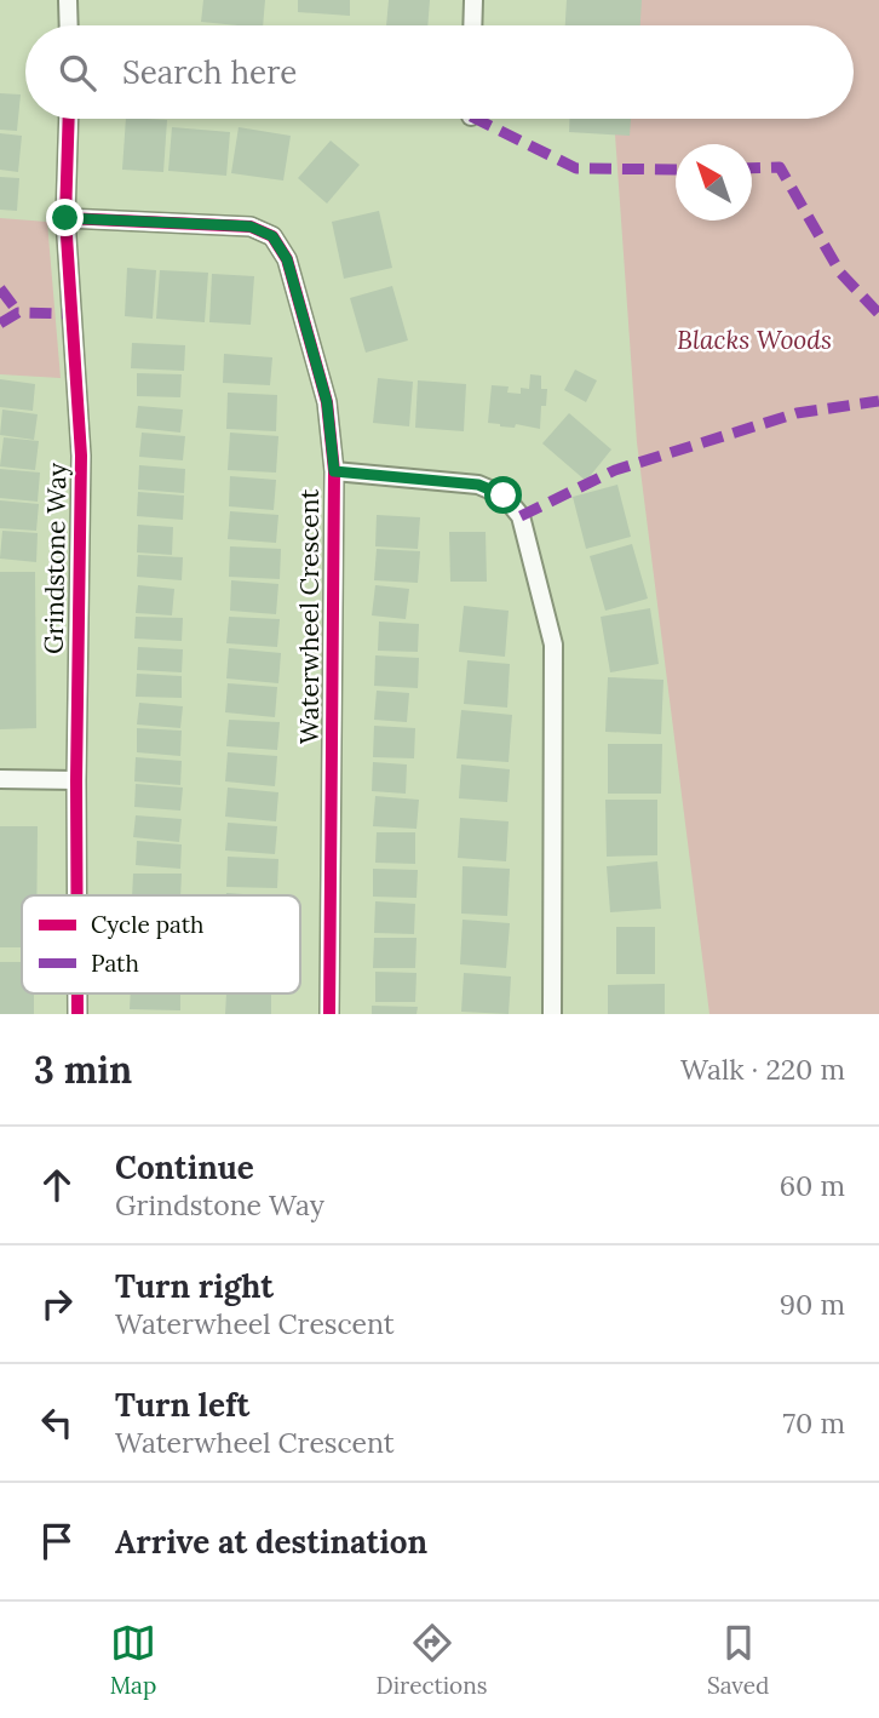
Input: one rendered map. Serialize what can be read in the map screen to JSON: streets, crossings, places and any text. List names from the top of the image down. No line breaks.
{"streets":{"street":["Grindstone Way","Waterwheel Crescent"]},"crossings":[["Grindstone Way","Waterwheel Crescent"]],"parks":["Blacks Woods"],"legend":["Cycle path","Path"],"north":"top left","page":{"search":"Search here","heading":["3 min","Walk · 220 m"],"list":[["Continue","Grindstone Way","60 m"],["Turn right","Waterwheel Crescent","90 m"],["Turn left","Waterwheel Crescent","70 m"],"Arrive at destination"],"nav":["Map","Directions","Saved"]}}
